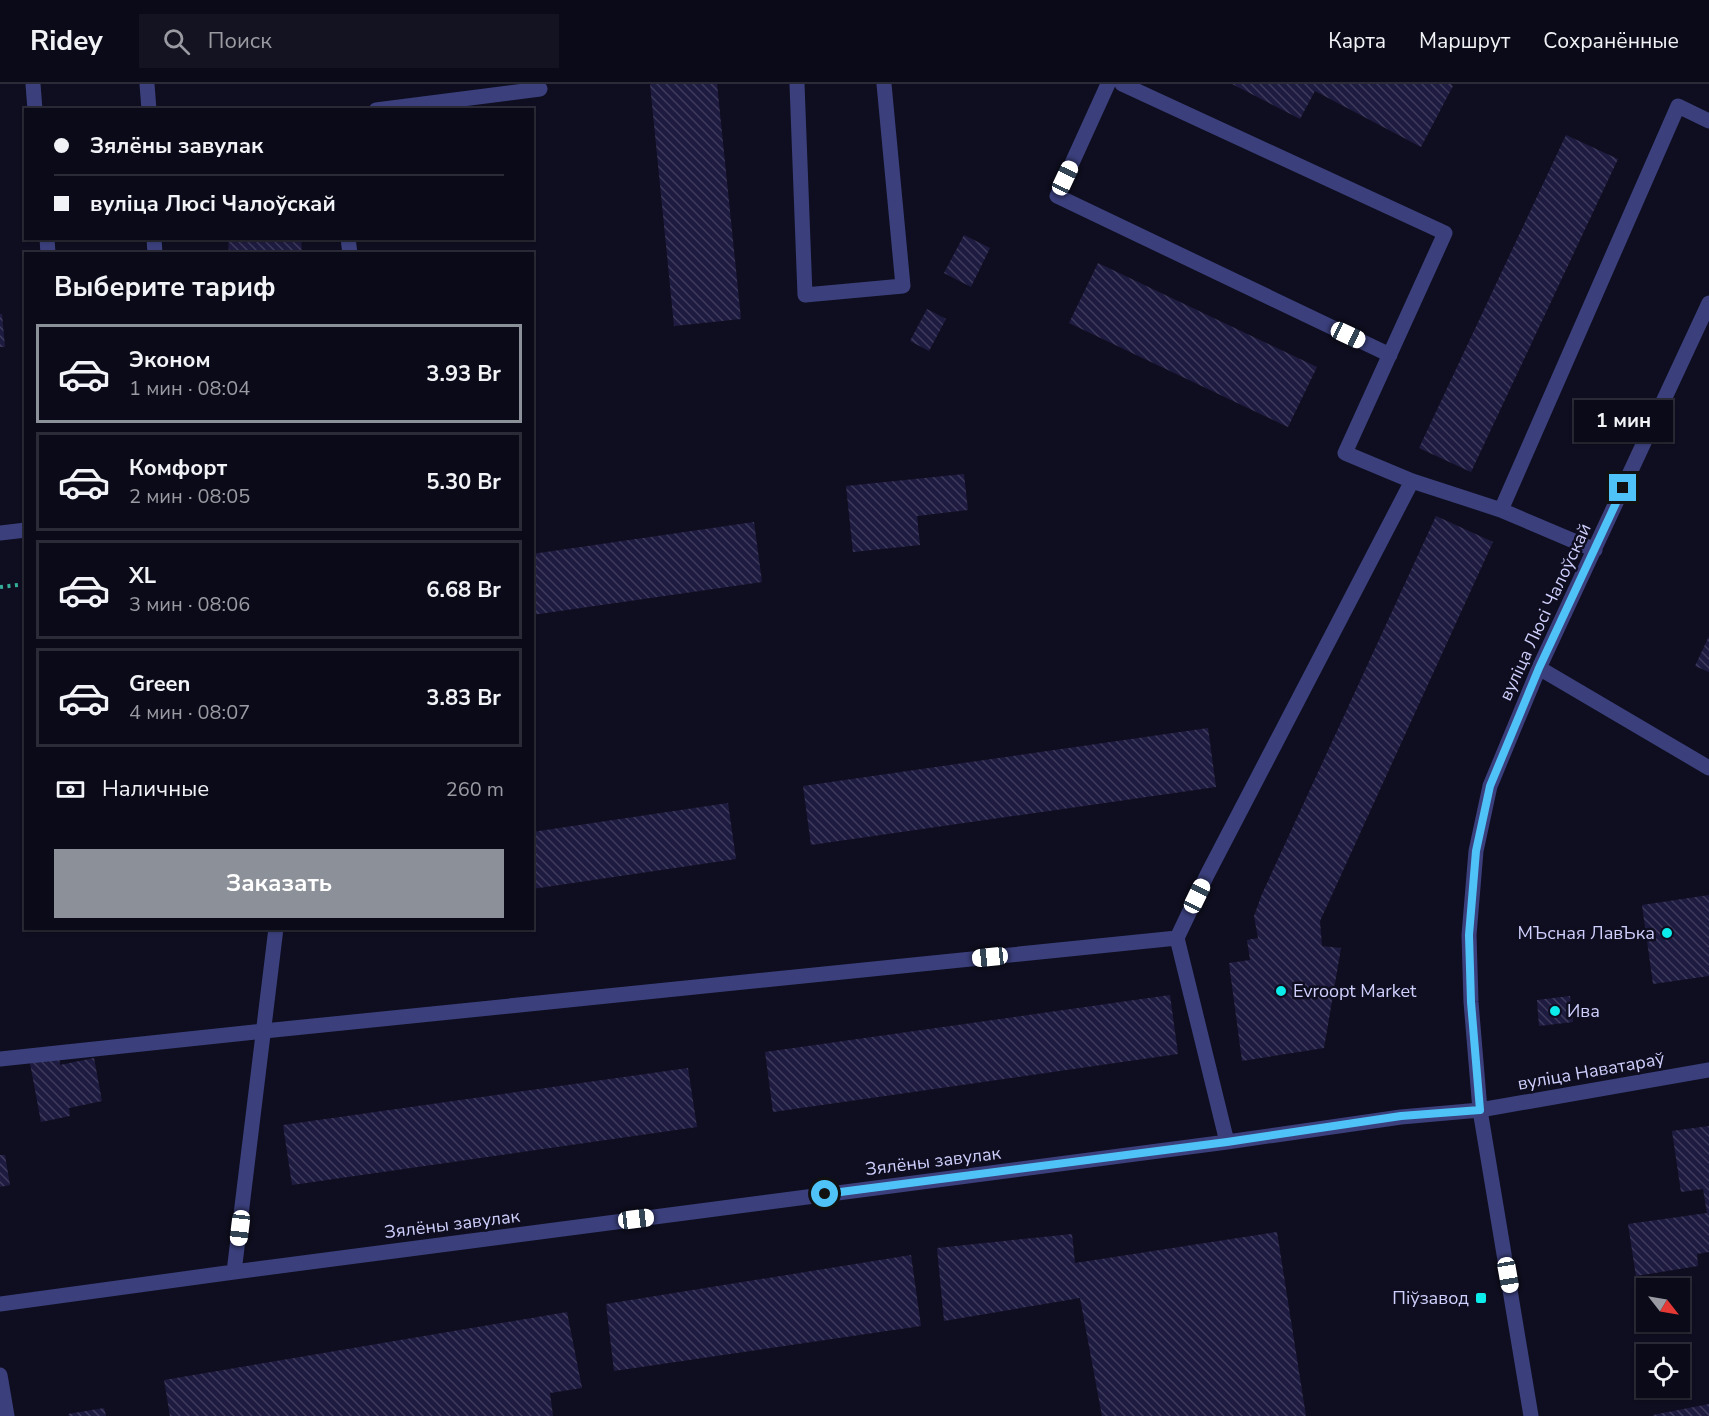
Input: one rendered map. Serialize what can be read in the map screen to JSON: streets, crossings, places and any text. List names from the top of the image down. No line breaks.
{"streets":{"street":["вуліца Люсі Чалоўскай","вуліца Наватараў","Зялёны завулак"]},"crossings":[["вуліца Люсі Чалоўскай","вуліца Наватараў"],["вуліца Люсі Чалоўскай","Зялёны завулак"],["вуліца Наватараў","Зялёны завулак"]],"places":{"other":["МЪсная ЛавЪка","Evroopt Market","Ива"],"transit":["Піўзавод"]},"north":"bottom right","page":{"header":"Ridey","search":"Поиск","nav":["Карта","Маршрут","Сохранённые"],"banner":["Зялёны завулак","вуліца Люсі Чалоўскай"],"heading":"Выберите тариф","list":[{"name":"Эконом","note":"1 мин · 08:04","value":"3.93 Br"},{"name":"Комфорт","note":"2 мин · 08:05","value":"5.30 Br"},{"name":"XL","note":"3 мин · 08:06","value":"6.68 Br"},{"name":"Green","note":"4 мин · 08:07","value":"3.83 Br"}],"bubble":"1 мин","pay":["Наличные","260 m"],"buttons":"Заказать"}}
